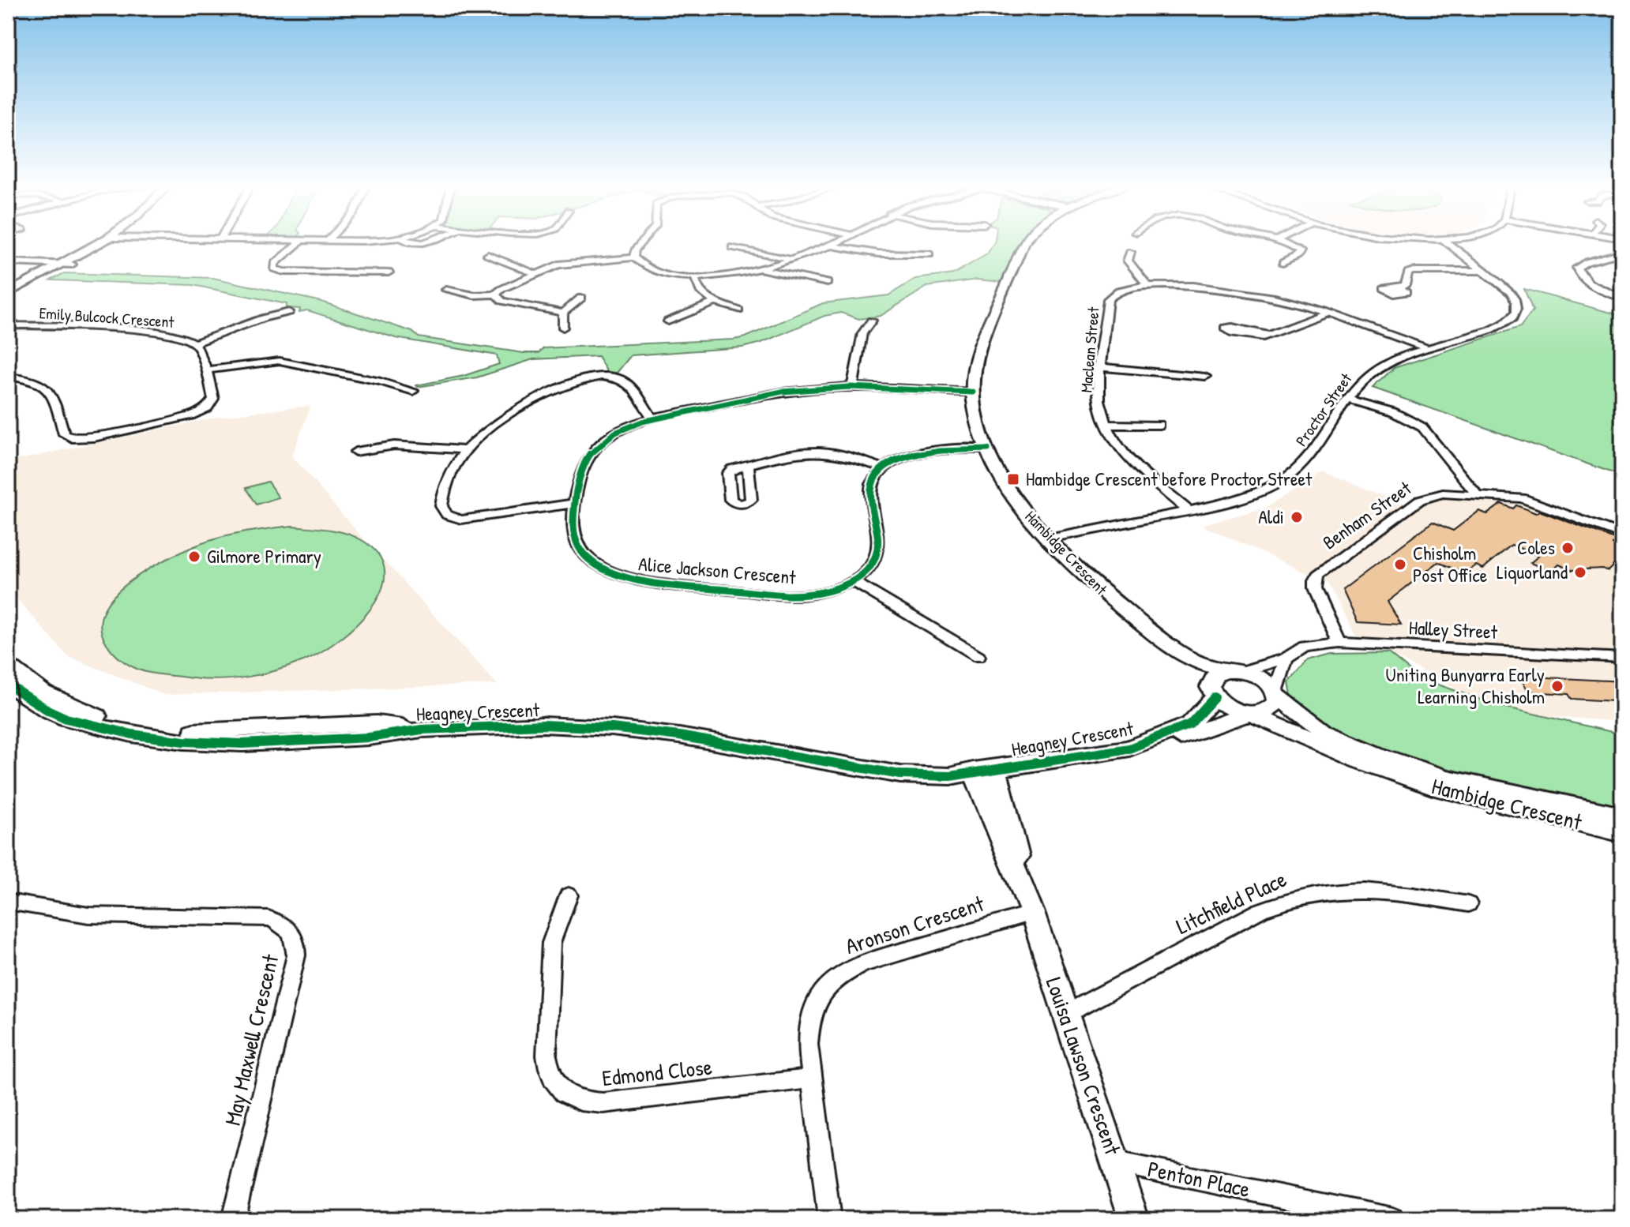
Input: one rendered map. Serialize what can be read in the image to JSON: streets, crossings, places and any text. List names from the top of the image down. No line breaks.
{"streets":{"street":["Emily Bulcock Crescent","Maclean Street","Proctor Street","Benham Street","Hambidge Crescent","Alice Jackson Crescent","Halley Street","Heagney Crescent","Litchfield Place","Aronson Crescent","May Maxwell Crescent","Louisa Lawson Crescent","Edmond Close","Penton Place"]},"crossings":[["Maclean Street","Proctor Street"],["Proctor Street","Hambidge Crescent"],["Benham Street","Halley Street"],["Hambidge Crescent","Alice Jackson Crescent"],["Hambidge Crescent","Halley Street"],["Hambidge Crescent","Heagney Crescent"],["Halley Street","Heagney Crescent"],["Heagney Crescent","Louisa Lawson Crescent"],["Litchfield Place","Louisa Lawson Crescent"],["Aronson Crescent","Louisa Lawson Crescent"],["Aronson Crescent","Edmond Close"],["Louisa Lawson Crescent","Penton Place"]],"places":{"transit":["Hambidge Crescent before Proctor Street"],"other":["Aldi","Coles","Gilmore Primary","Chisholm Post Office","Liquorland","Uniting Bunyarra Early Learning Chisholm"]}}
